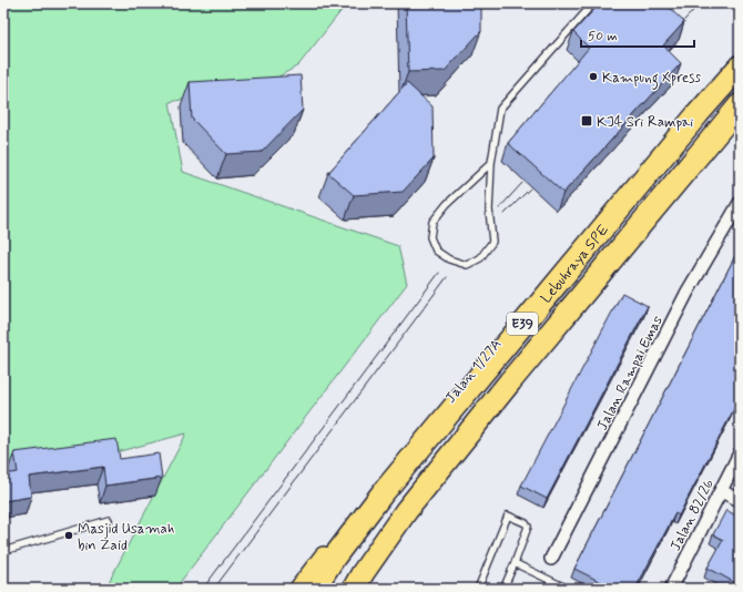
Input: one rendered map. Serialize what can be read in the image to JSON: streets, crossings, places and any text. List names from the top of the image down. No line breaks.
{"streets":{"highway":["Lebuhraya SPE","E39"],"main road":["Jalan 1/27A"],"street":["Jalan Rampai Emas","Jalan 82/26"]},"places":{"other":["Kampung Xpress","Masjid Usamah bin Zaid"],"transit":["KJ4 Sri Rampai"]},"scale_bar":"50 m"}
